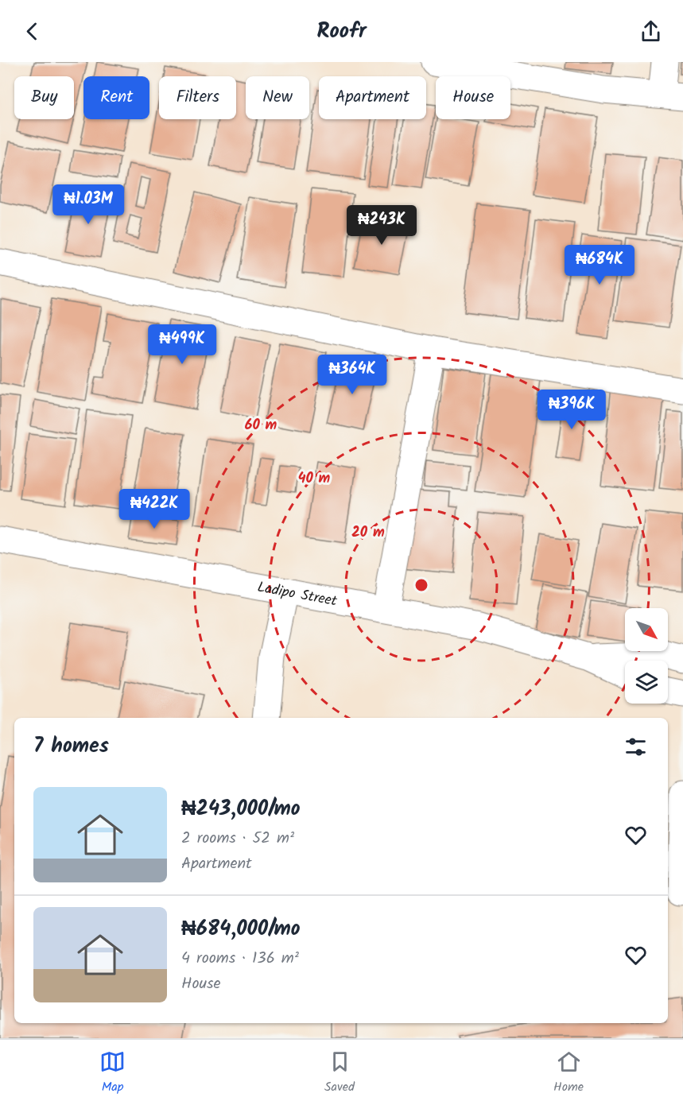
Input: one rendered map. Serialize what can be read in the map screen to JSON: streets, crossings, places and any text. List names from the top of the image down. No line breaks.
{"streets":{"street":["Ladipo Street"]},"north":"bottom right","page":{"header":"Roofr","chip":["Buy","Rent","Filters","New","Apartment","House"],"price":["₦1.03M","₦243K","₦684K","₦499K","₦364K","₦396K","₦422K"],"heading":"7 homes","list":[{"name":"₦243,000/mo","note":"2 rooms · 52 m² · Apartment"},{"name":"₦684,000/mo","note":"4 rooms · 136 m² · House"}],"tabs":["Map","Saved","Home"]},"rings":["60 m","40 m","20 m"]}
